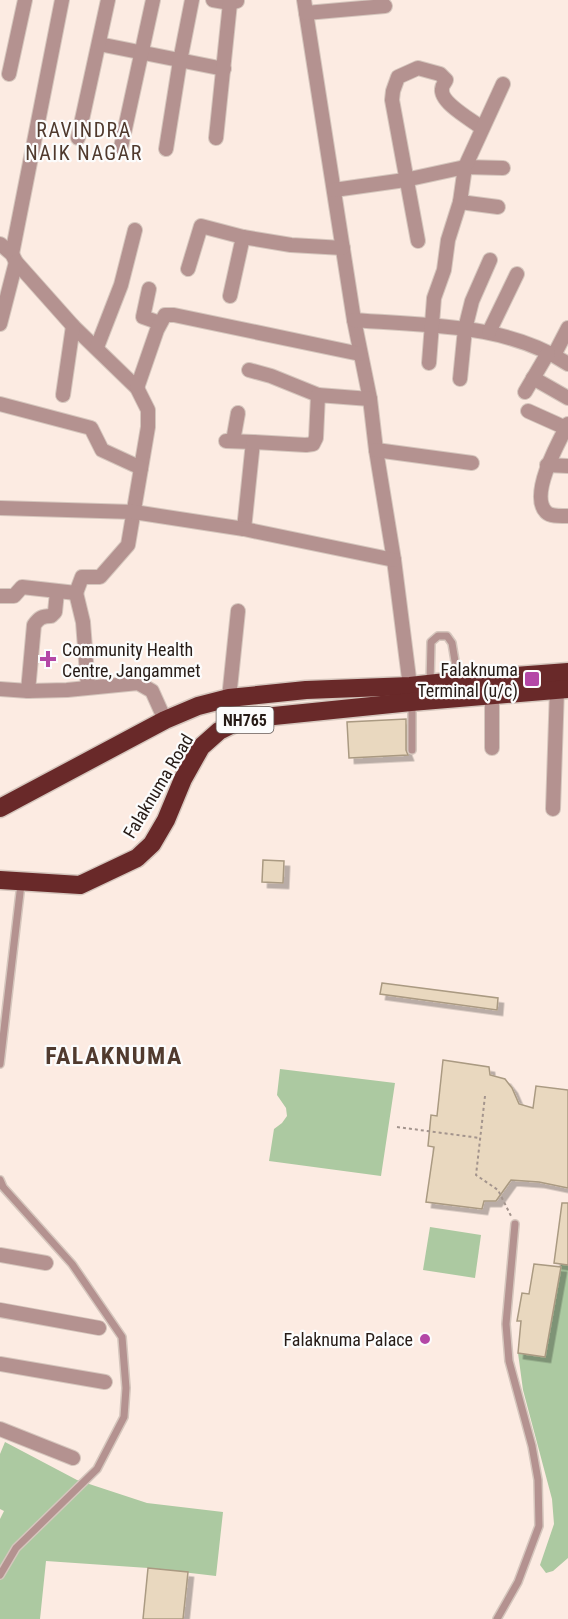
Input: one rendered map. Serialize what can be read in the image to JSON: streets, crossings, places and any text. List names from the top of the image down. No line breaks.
{"streets":{"highway":["NH765","Falaknuma Road"]},"districts":["RAVINDRA NAIK NAGAR","FALAKNUMA"],"places":{"health":["Community Health Centre, Jangammet"],"transit":["Falaknuma Terminal (u/c)"],"other":["Falaknuma Palace"]}}
